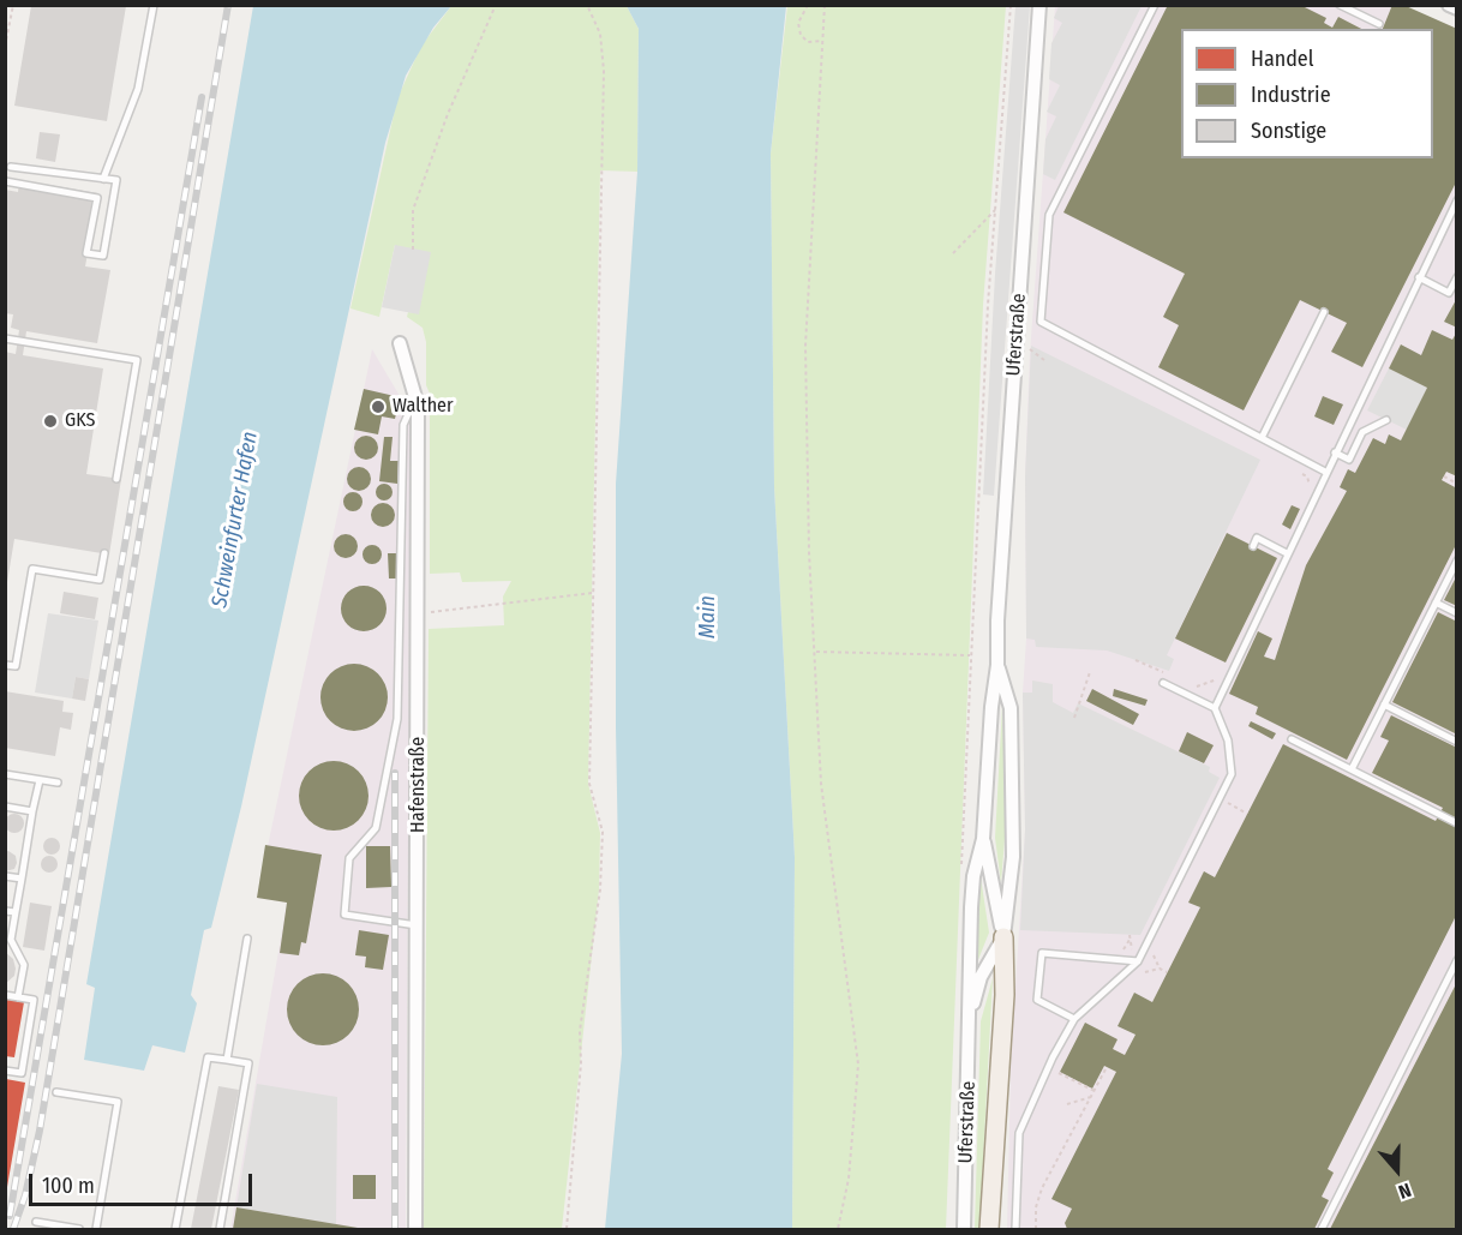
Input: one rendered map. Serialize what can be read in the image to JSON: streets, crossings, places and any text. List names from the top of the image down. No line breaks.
{"streets":{"street":["Uferstraße","Hafenstraße"]},"water":["Schweinfurter Hafen","Main"],"places":["Walther","GKS"],"legend":["Handel","Industrie","Sonstige"],"scale_bar":"100 m","north":"bottom"}
